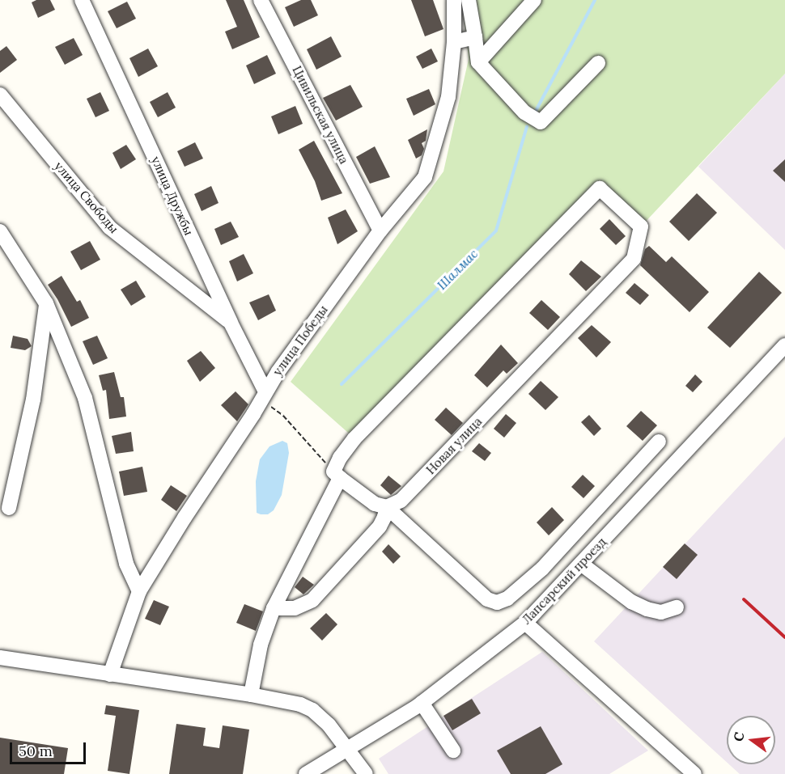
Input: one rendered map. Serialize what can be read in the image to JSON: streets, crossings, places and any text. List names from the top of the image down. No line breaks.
{"streets":{"street":["Цивильская улица","улица Дружбы","улица Свободы","улица Победы","Новая улица","Лапсарский проезд"]},"crossings":[["Цивильская улица","улица Победы"],["улица Дружбы","улица Свободы"],["улица Дружбы","улица Победы"]],"water":["Шалмас"],"scale_bar":"50 m","north":"left"}
